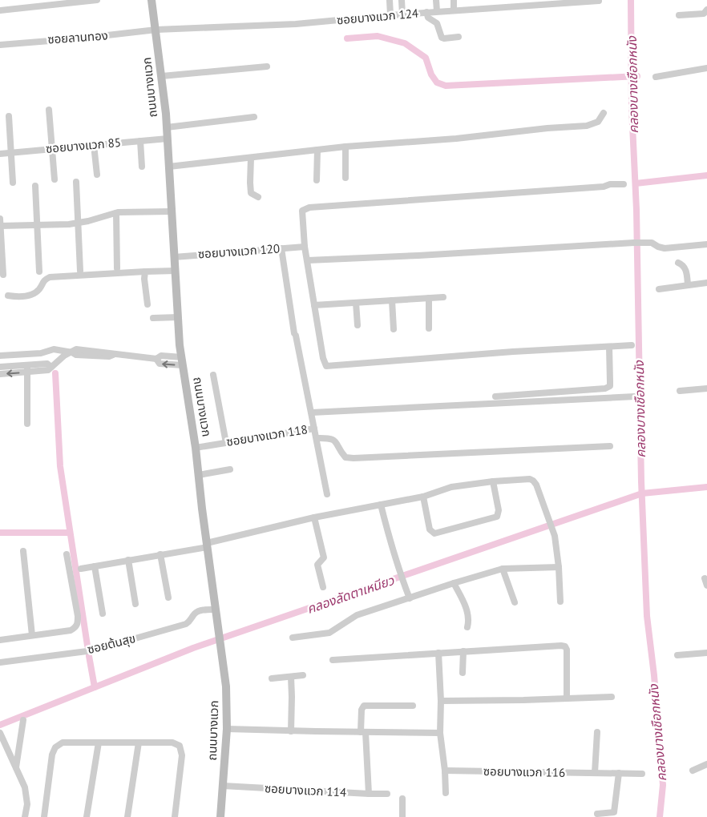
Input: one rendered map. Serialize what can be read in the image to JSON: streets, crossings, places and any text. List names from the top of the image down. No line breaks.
{"streets":{"main road":["ถนนบางแวก"],"street":["ซอยบางแวก 124","ซอยลานทอง","ซอยบางแวก 85","ซอยบางแวก 120","ซอยบางแวก 118","ซอยต้นสุข","ซอยบางแวก 116","ซอยบางแวก 114"]},"crossings":[["ซอยบางแวก 124","ซอยลานทอง"],["ซอยบางแวก 124","ถนนบางแวก"],["ซอยลานทอง","ถนนบางแวก"],["ถนนบางแวก","ซอยบางแวก 85"],["ถนนบางแวก","ซอยบางแวก 120"],["ถนนบางแวก","ซอยบางแวก 118"],["ถนนบางแวก","ซอยต้นสุข"],["ถนนบางแวก","ซอยบางแวก 114"]],"water":["คลองบางเชือกหนัง","คลองลัดตาเหนียว"]}
